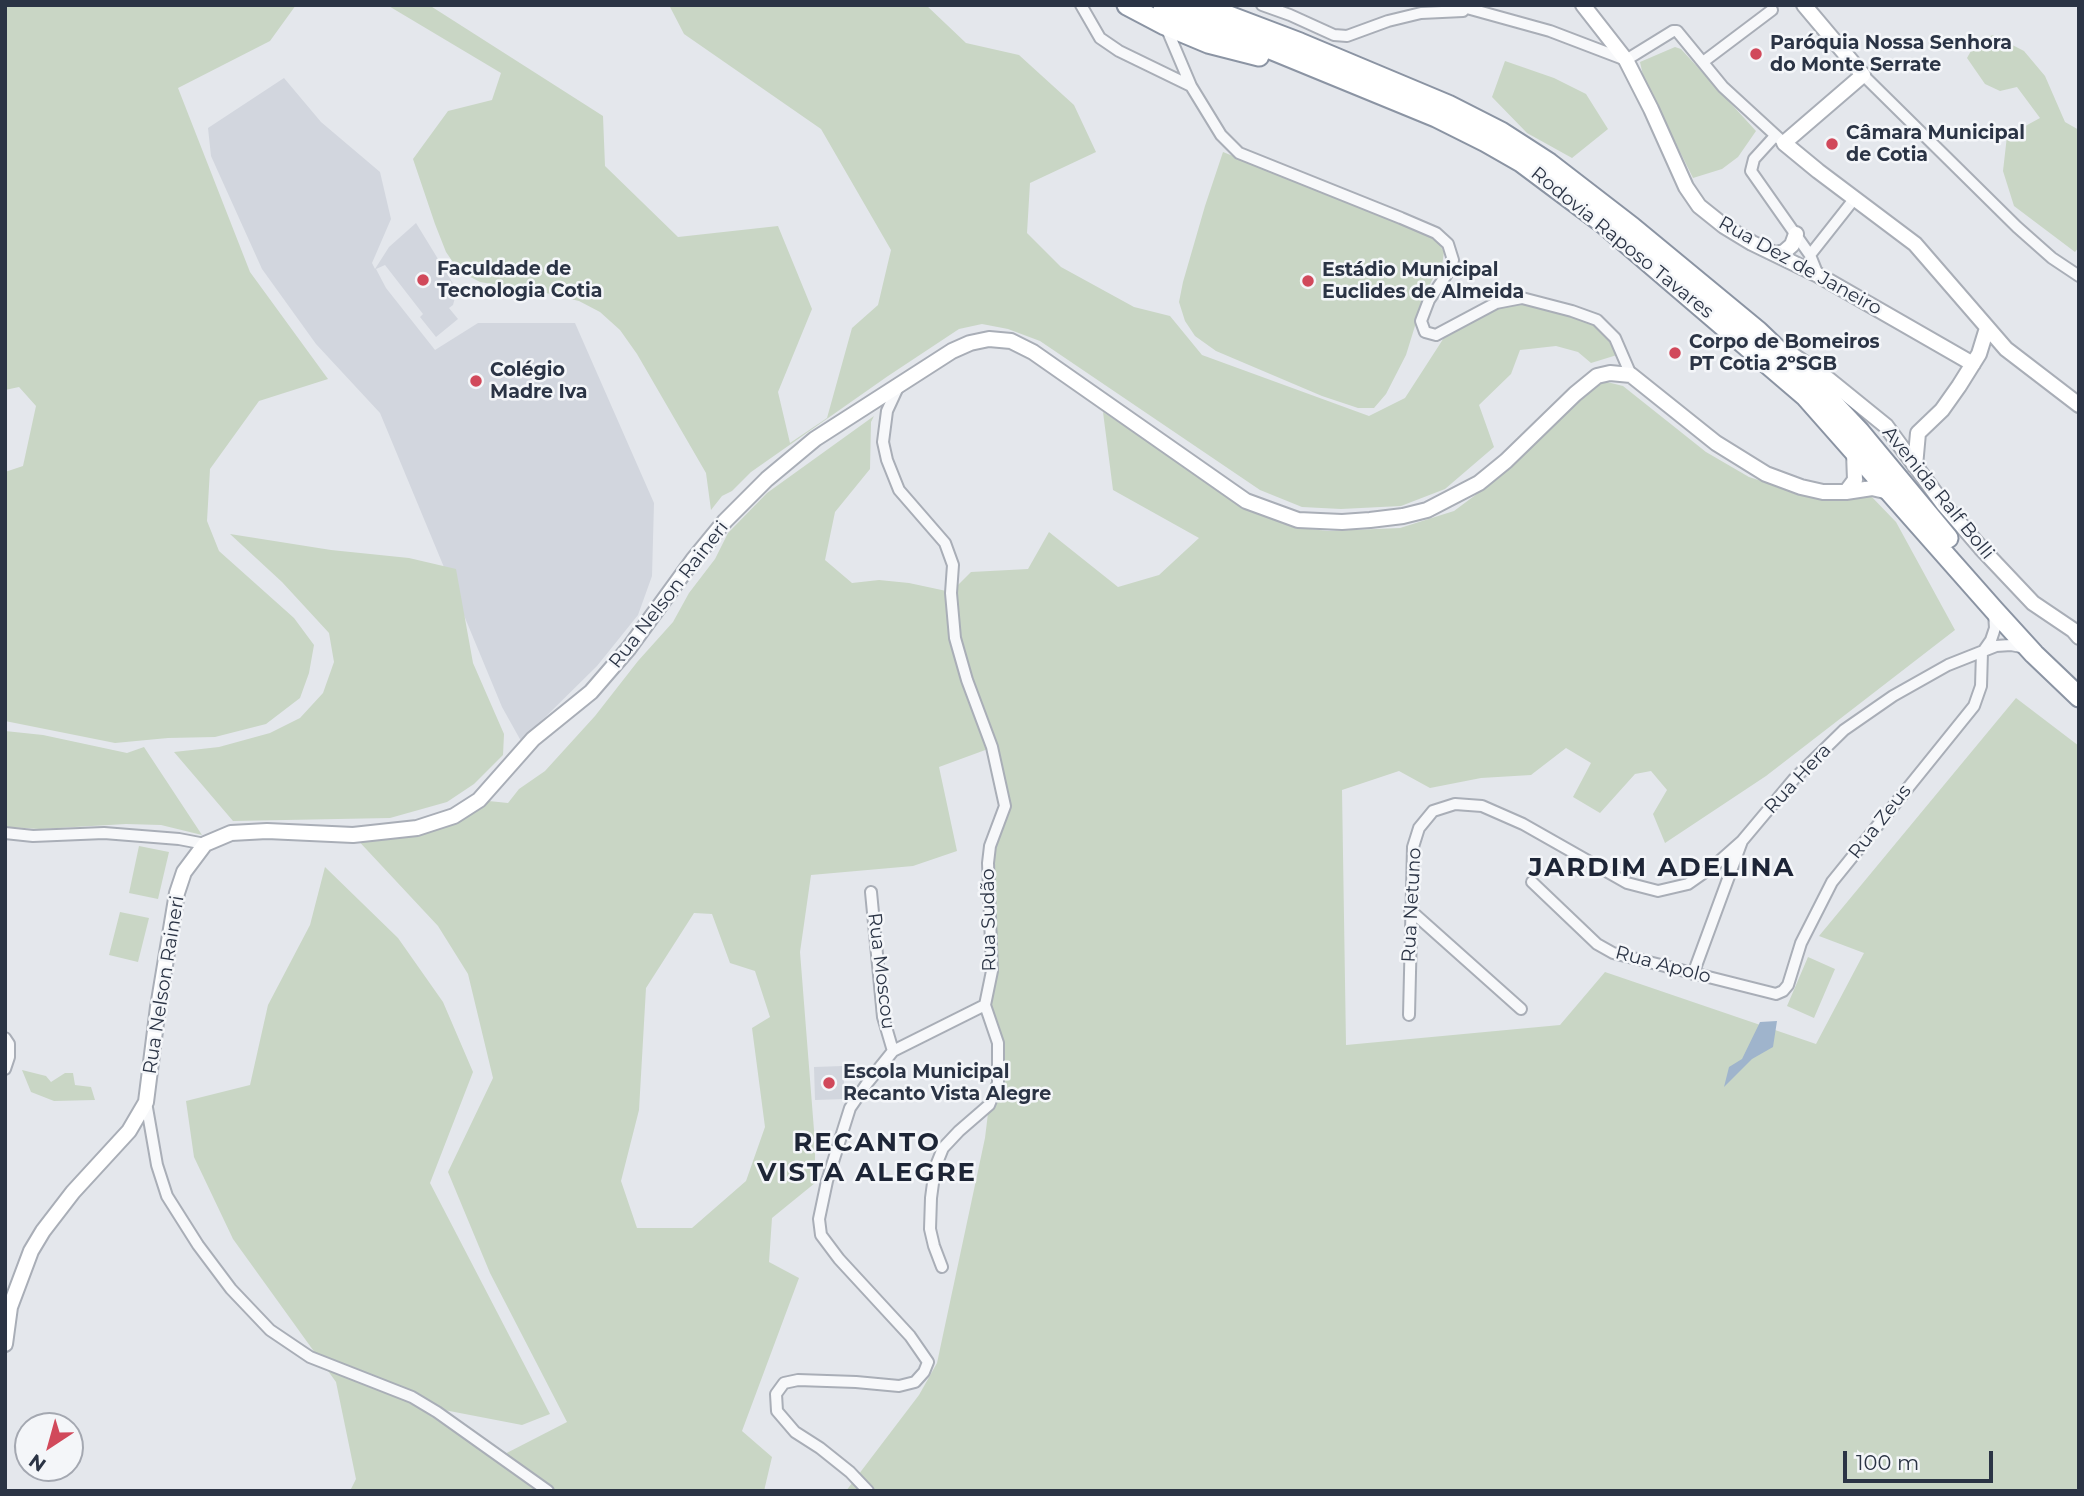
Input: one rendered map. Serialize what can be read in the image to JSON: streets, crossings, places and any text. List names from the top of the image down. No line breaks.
{"streets":{"highway":["Rodovia Raposo Tavares"],"main road":["Rua Dez de Janeiro","Avenida Ralf Bolli","Rua Nelson Raineri"],"street":["Rua Hera","Rua Zeus","Rua Netuno","Rua Sudão","Rua Apolo","Rua Moscou"]},"crossings":[["Rodovia Raposo Tavares","Avenida Ralf Bolli"],["Rodovia Raposo Tavares","Rua Hera"],["Rua Nelson Raineri","Rua Sudão"],["Rua Hera","Rua Zeus"],["Rua Hera","Rua Netuno"],["Rua Hera","Rua Apolo"],["Rua Zeus","Rua Apolo"]],"districts":["JARDIM ADELINA","RECANTO VISTA ALEGRE"],"places":["Paróquia Nossa Senhora do Monte Serrate","Câmara Municipal de Cotia","Faculdade de Tecnologia Cotia","Estádio Municipal Euclides de Almeida","Corpo de Bomeiros PT Cotia 2ºSGB","Colégio Madre Iva","Escola Municipal Recanto Vista Alegre"],"scale_bar":"100 m","north":"bottom left"}
